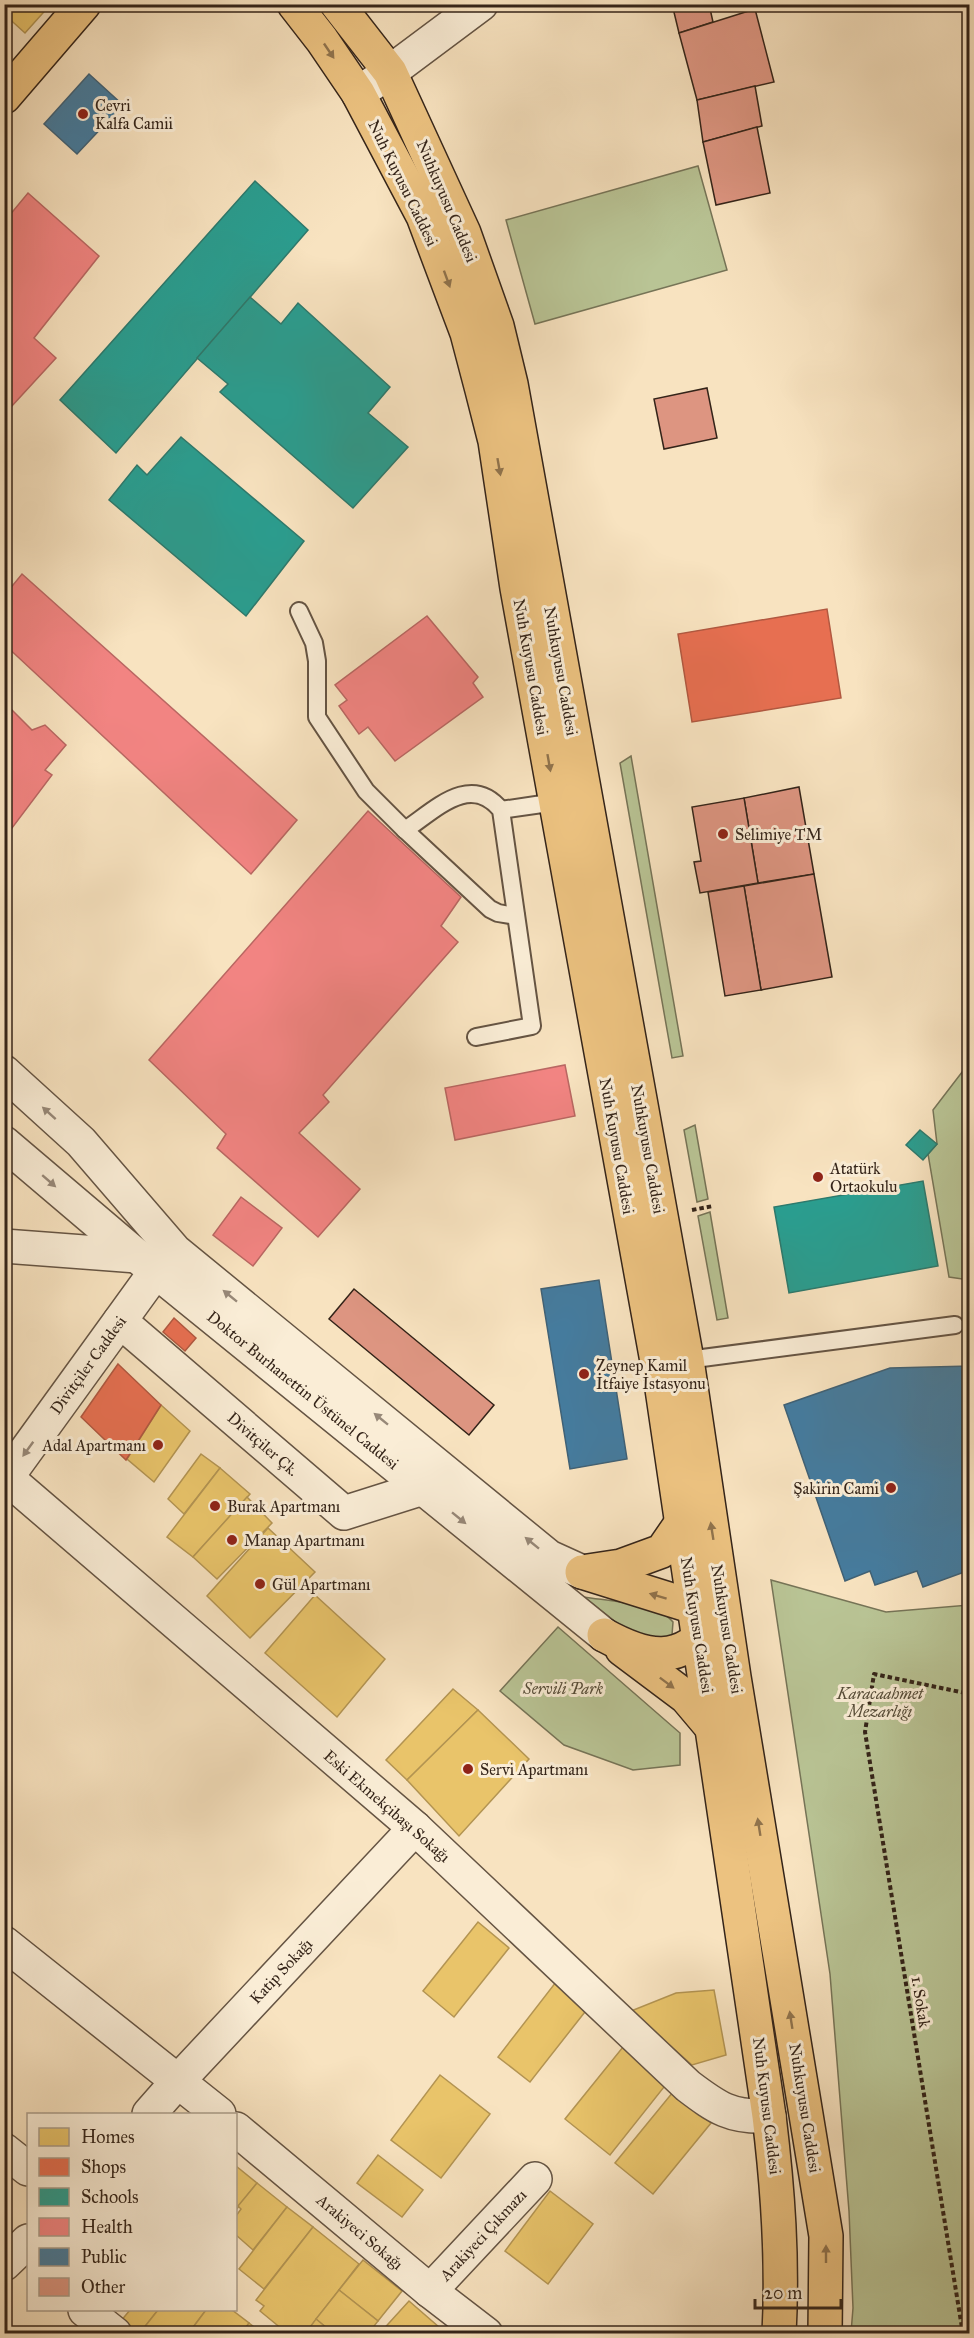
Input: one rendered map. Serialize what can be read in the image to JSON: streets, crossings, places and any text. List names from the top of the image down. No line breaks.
{"streets":{"main road":["Nuh Kuyusu Caddesi","Nuhkuyusu Caddesi"],"street":["Divitçiler Caddesi","Doktor Burhanettin Üstünel Caddesi","Divitçiler Çk.","Eski Ekmekçibaşı Sokağı","Katip Sokağı","Arakiyeci Sokağı","Arakiyeci Çıkmazı"],"path":["1. Sokak"]},"crossings":[["Nuh Kuyusu Caddesi","Nuhkuyusu Caddesi"],["Nuh Kuyusu Caddesi","Eski Ekmekçibaşı Sokağı"],["Divitçiler Caddesi","Doktor Burhanettin Üstünel Caddesi"],["Divitçiler Caddesi","Divitçiler Çk."],["Divitçiler Caddesi","Eski Ekmekçibaşı Sokağı"],["Doktor Burhanettin Üstünel Caddesi","Divitçiler Çk."],["Eski Ekmekçibaşı Sokağı","Katip Sokağı"],["Arakiyeci Sokağı","Arakiyeci Çıkmazı"]],"one_way":["Nuhkuyusu Caddesi","Divitçiler Caddesi"],"parks":["Servili Park","Karacaahmet Mezarlığı"],"places":["Cevri Kalfa Camii","Selimiye TM","Atatürk Ortaokulu","Zeynep Kamil İtfaiye İstasyonu","Adal Apartmanı","Şakirin Cami","Burak Apartmanı","Manap Apartmanı","Gül Apartmanı","Servi Apartmanı"],"legend":["Homes","Shops","Schools","Health","Public","Other"],"scale_bar":"20 m"}
